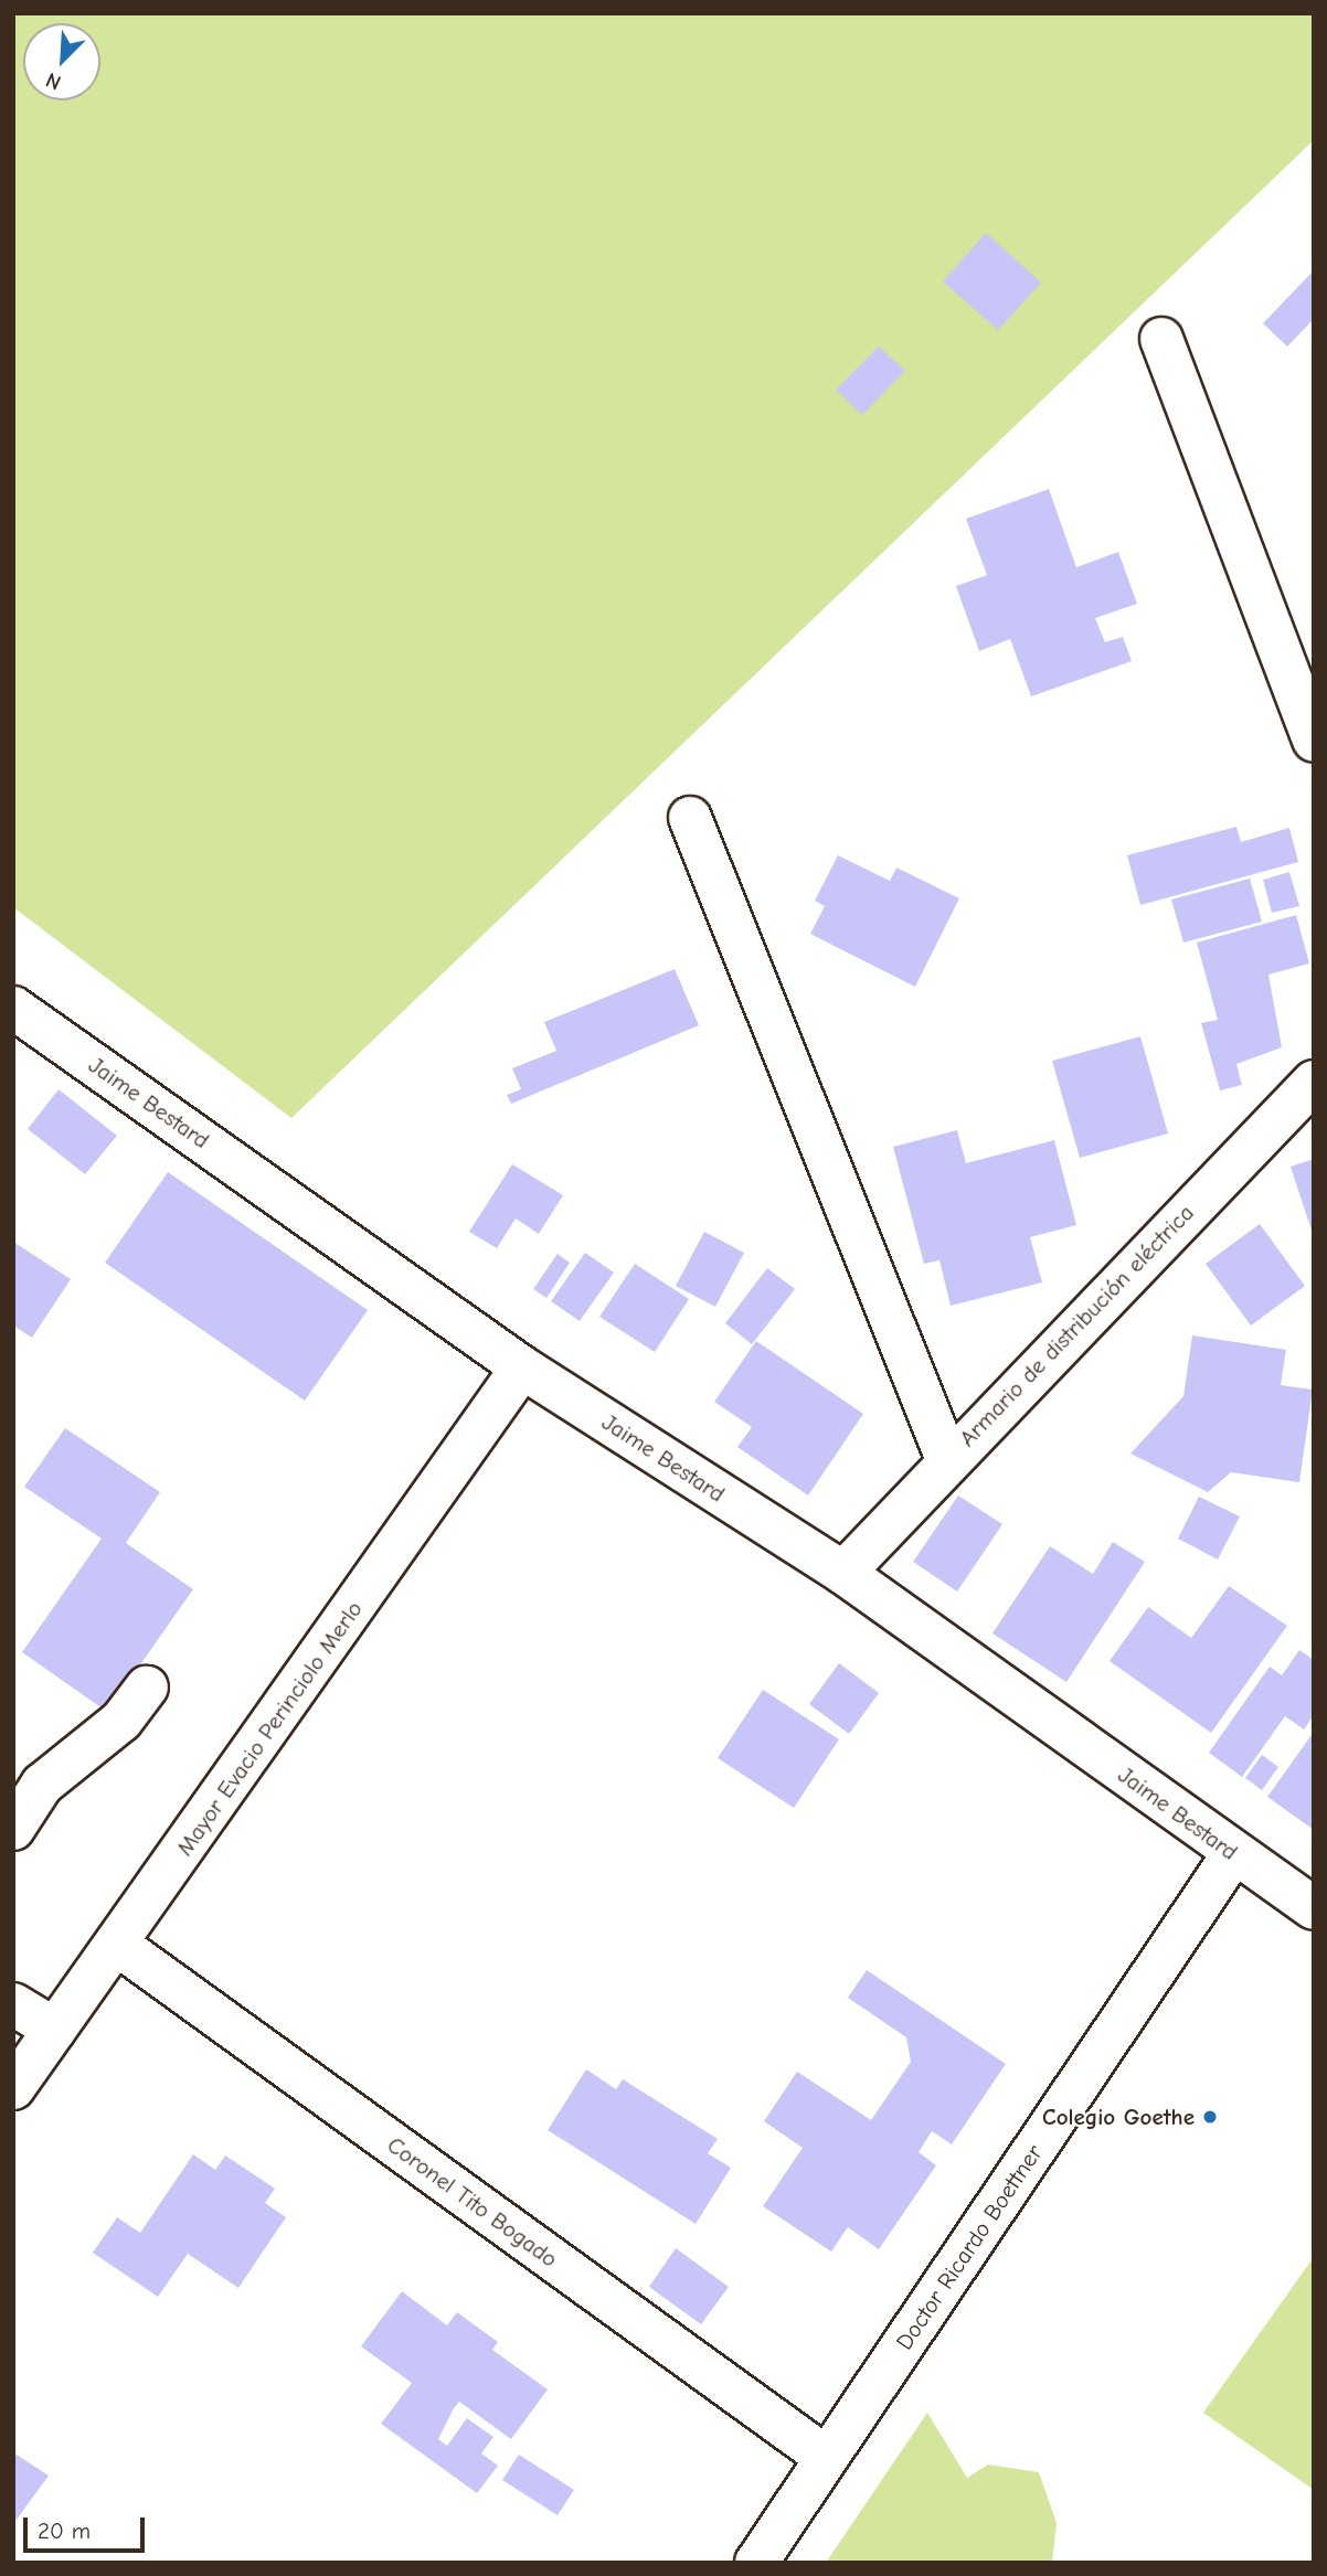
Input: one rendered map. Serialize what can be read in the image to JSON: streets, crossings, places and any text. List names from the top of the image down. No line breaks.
{"streets":{"street":["Jaime Bestard","Armario de distribución eléctrica","Mayor Evacio Perinciolo Merlo","Coronel Tito Bogado","Doctor Ricardo Boettner"]},"crossings":[["Jaime Bestard","Armario de distribución eléctrica"],["Jaime Bestard","Mayor Evacio Perinciolo Merlo"],["Jaime Bestard","Doctor Ricardo Boettner"],["Mayor Evacio Perinciolo Merlo","Coronel Tito Bogado"],["Coronel Tito Bogado","Doctor Ricardo Boettner"]],"places":["Colegio Goethe"],"scale_bar":"20 m","north":"bottom left"}
